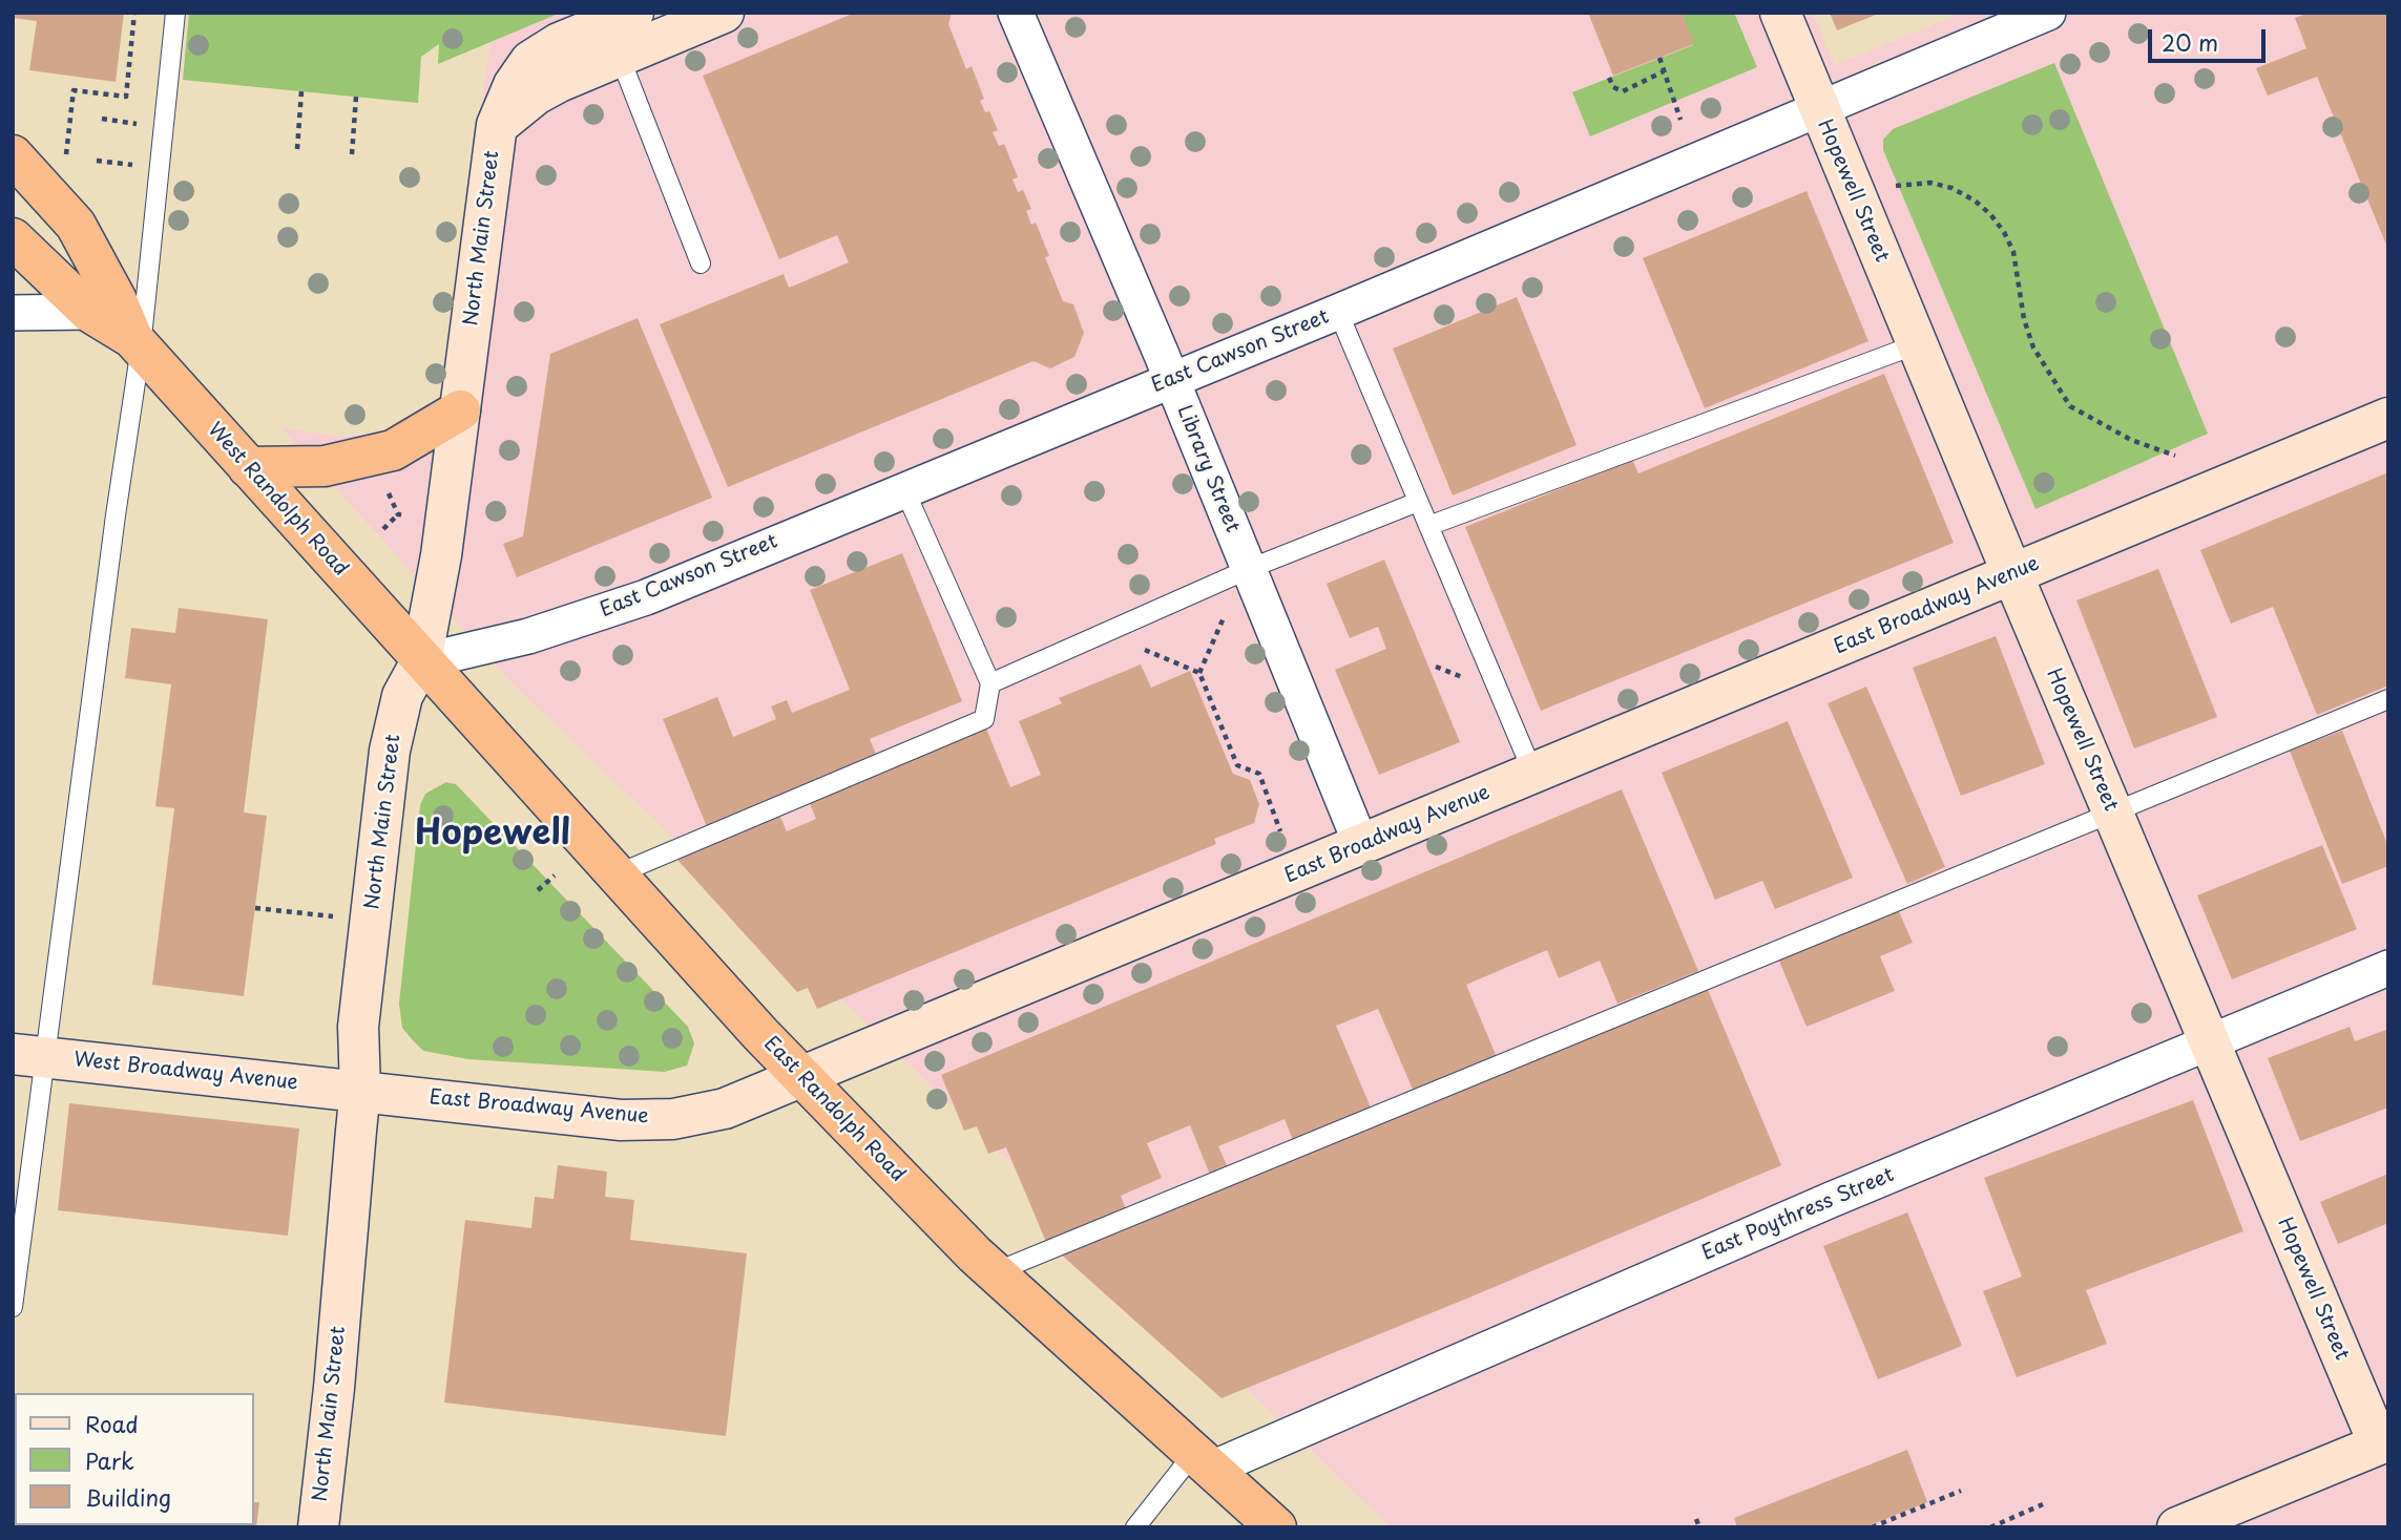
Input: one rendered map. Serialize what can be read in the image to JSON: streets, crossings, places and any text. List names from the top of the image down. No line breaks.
{"streets":{"highway":["West Randolph Road","East Randolph Road"],"street":["Hopewell Street","North Main Street","East Cawson Street","Library Street","East Broadway Avenue","West Broadway Avenue","East Poythress Street"]},"crossings":[["Hopewell Street","East Cawson Street"],["Hopewell Street","East Broadway Avenue"],["Hopewell Street","East Poythress Street"],["North Main Street","East Cawson Street"],["North Main Street","West Randolph Road"],["North Main Street","East Broadway Avenue"],["North Main Street","West Broadway Avenue"],["North Main Street","East Randolph Road"],["East Cawson Street","Library Street"],["East Cawson Street","West Randolph Road"],["East Cawson Street","East Randolph Road"],["Library Street","East Broadway Avenue"],["West Randolph Road","East Randolph Road"],["East Broadway Avenue","West Broadway Avenue"],["East Broadway Avenue","East Randolph Road"],["East Randolph Road","East Poythress Street"]],"districts":["Hopewell"],"legend":["Road","Park","Building"],"scale_bar":"20 m"}
